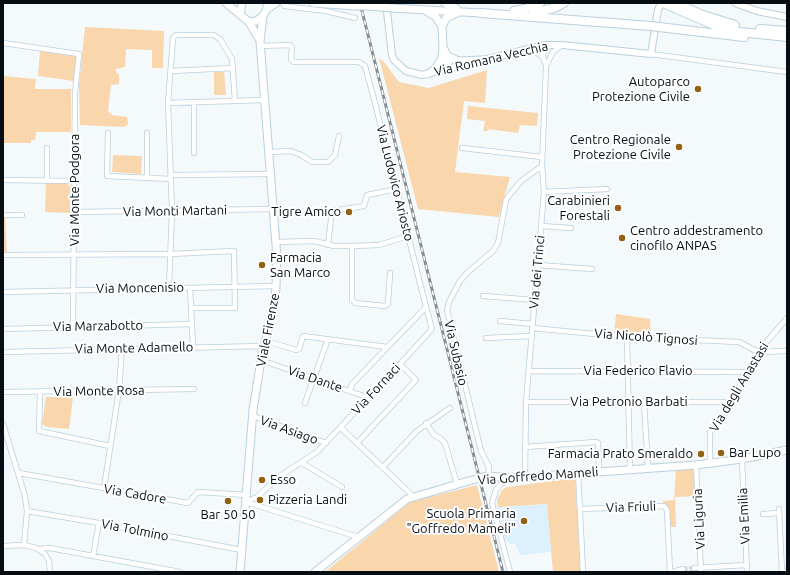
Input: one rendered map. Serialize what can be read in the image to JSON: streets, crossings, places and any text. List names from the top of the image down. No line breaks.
{"streets":{"main road":["Viale Firenze","Via Goffredo Mameli"],"street":["Via Romana Vecchia","Via Ludovico Ariosto","Via Monte Podgora","Via Monti Martani","Via dei Trinci","Via Moncenisio","Via Marzabotto","Via Nicolò Tignosi","Via Monte Adamello","Via Subasio","Via Federico Flavio","Via Dante","Via degli Anastasi","Via Fornaci","Via Monte Rosa","Via Petronio Barbati","Via Asiago","Via Cadore","Via Friuli","Via Emilia","Via Liguria","Via Tolmino"]},"crossings":[["Via Romana Vecchia","Via dei Trinci"],["Via Ludovico Ariosto","Viale Firenze"],["Via Ludovico Ariosto","Via Fornaci"],["Via Monte Podgora","Via Monti Martani"],["Via Monte Podgora","Via Moncenisio"],["Via Monte Podgora","Via Marzabotto"],["Via Monti Martani","Viale Firenze"],["Via dei Trinci","Via Nicolò Tignosi"],["Via dei Trinci","Via Subasio"],["Via dei Trinci","Via Federico Flavio"],["Via dei Trinci","Via Petronio Barbati"],["Via dei Trinci","Via Goffredo Mameli"],["Via Moncenisio","Viale Firenze"],["Viale Firenze","Via Monte Adamello"],["Viale Firenze","Via Dante"],["Viale Firenze","Via Fornaci"],["Viale Firenze","Via Asiago"],["Viale Firenze","Via Cadore"],["Viale Firenze","Via Tolmino"],["Via Nicolò Tignosi","Via degli Anastasi"],["Via Subasio","Via Goffredo Mameli"],["Via Federico Flavio","Via degli Anastasi"],["Via Dante","Via Fornaci"],["Via degli Anastasi","Via Petronio Barbati"],["Via degli Anastasi","Via Goffredo Mameli"],["Via Fornaci","Via Asiago"],["Via Fornaci","Via Cadore"],["Via Goffredo Mameli","Via Emilia"],["Via Goffredo Mameli","Via Liguria"]],"places":["Autoparco Protezione Civile","Centro Regionale Protezione Civile","Carabinieri Forestali","Tigre Amico","Centro addestramento cinofilo ANPAS","Farmacia San Marco","Bar Lupo","Farmacia Prato Smeraldo","Esso","Pizzeria Landi","Bar 50 50","Scuola Primaria \"Goffredo Mameli\""]}
